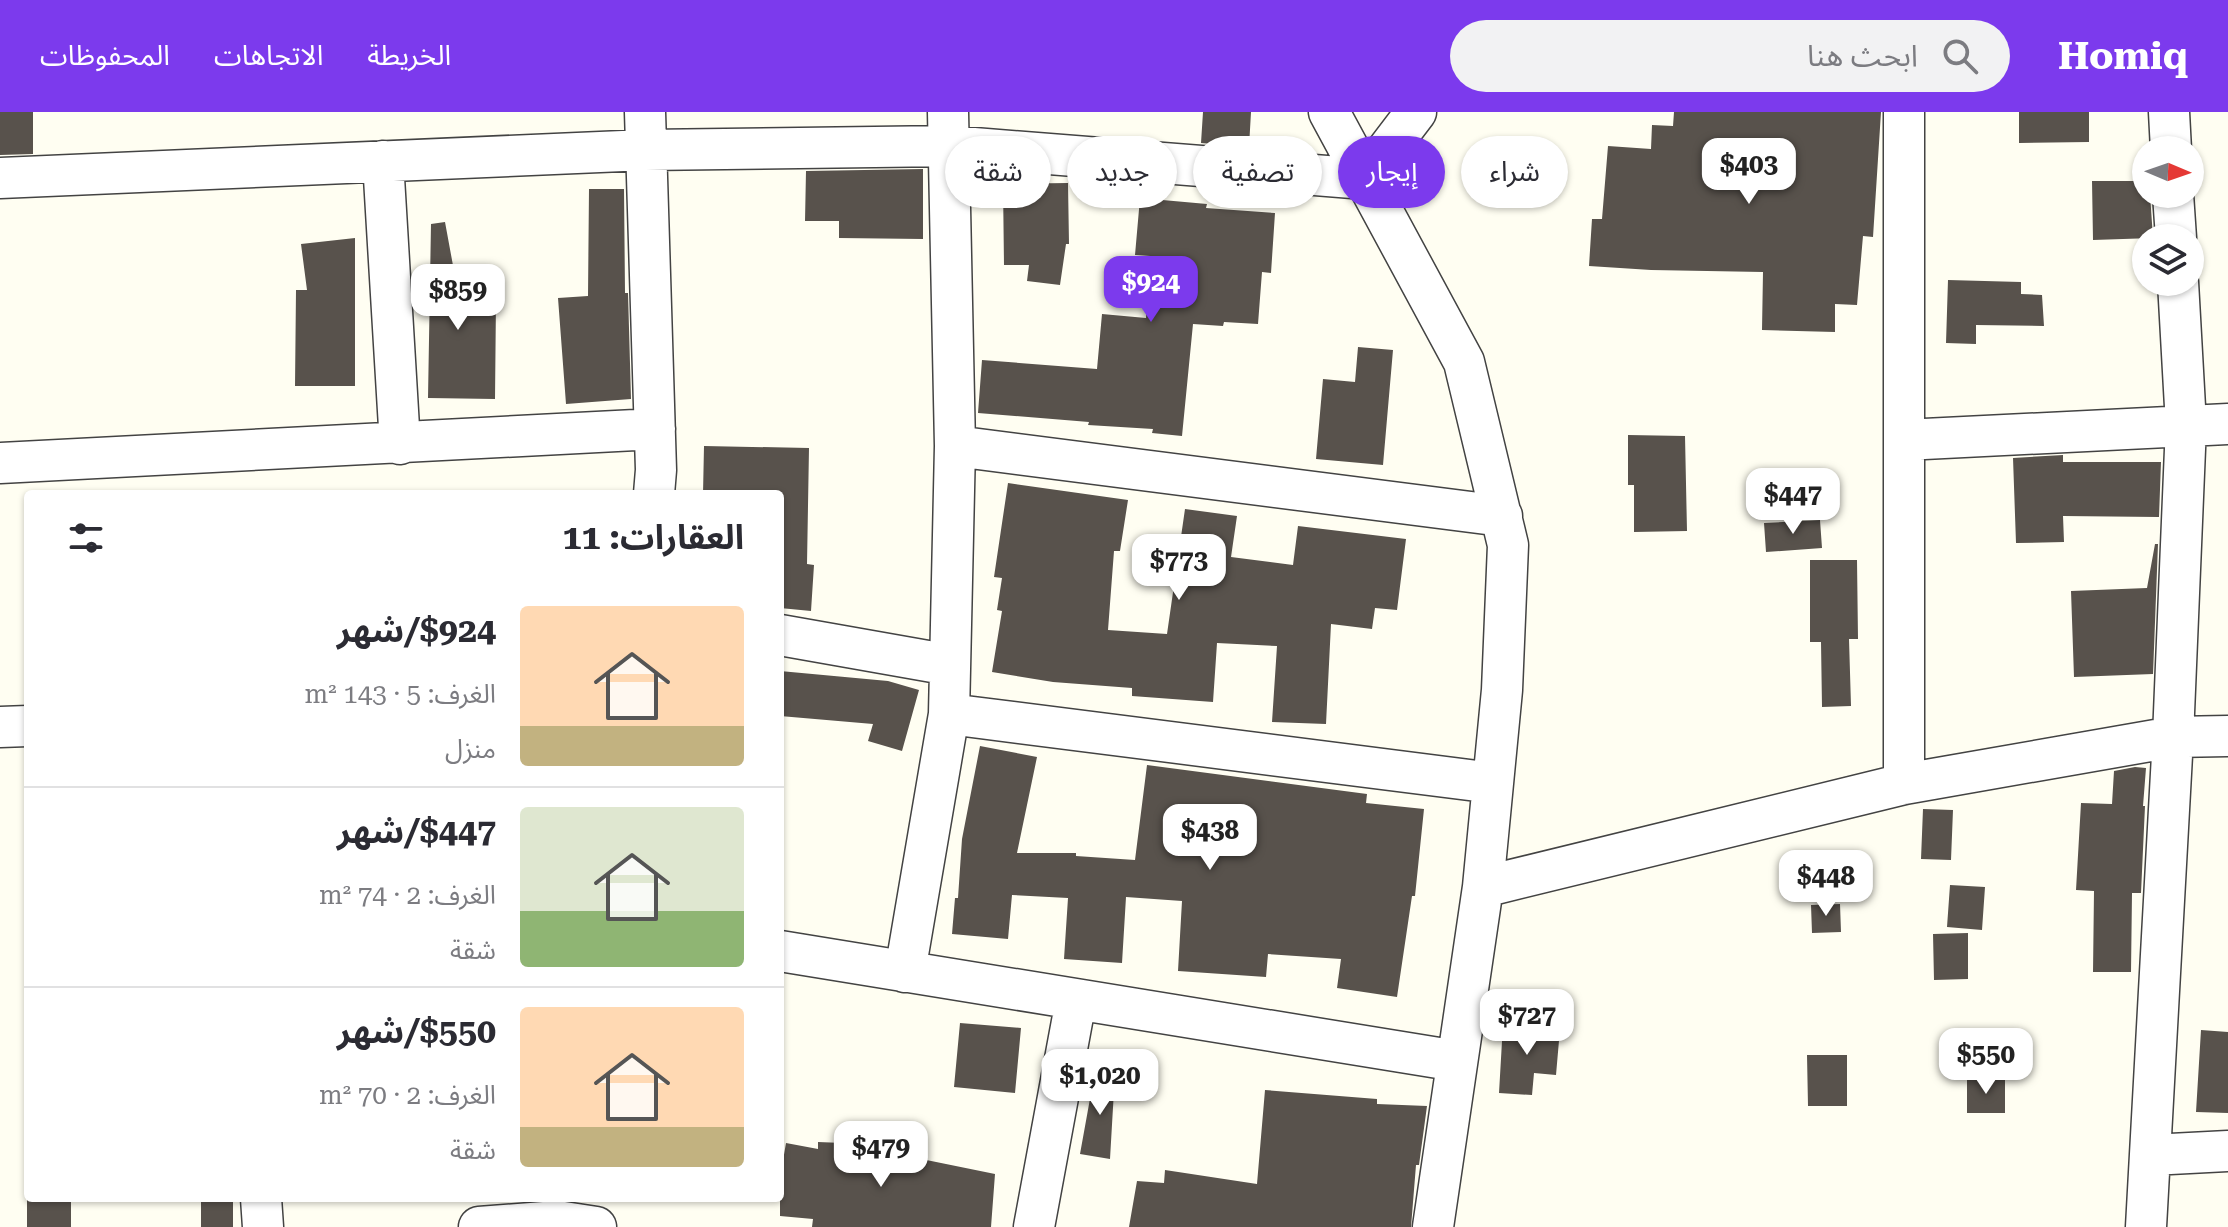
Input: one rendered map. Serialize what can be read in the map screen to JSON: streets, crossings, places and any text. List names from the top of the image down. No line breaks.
{"north":"right","page":{"header":"Homiq","search":"ابحث هنا","nav":["الخريطة","الاتجاهات","المحفوظات"],"chip":["شراء","إيجار","تصفية","جديد","شقة"],"price":["$403","$924","$859","$447","$773","$438","$448","$727","$550","$1,020","$479"],"heading":"العقارات: 11","list":[{"name":"$924/شهر","note":"الغرف: 5 · 143 m² · منزل"},{"name":"$447/شهر","note":"الغرف: 2 · 74 m² · شقة"},{"name":"$550/شهر","note":"الغرف: 2 · 70 m² · شقة"}]}}
